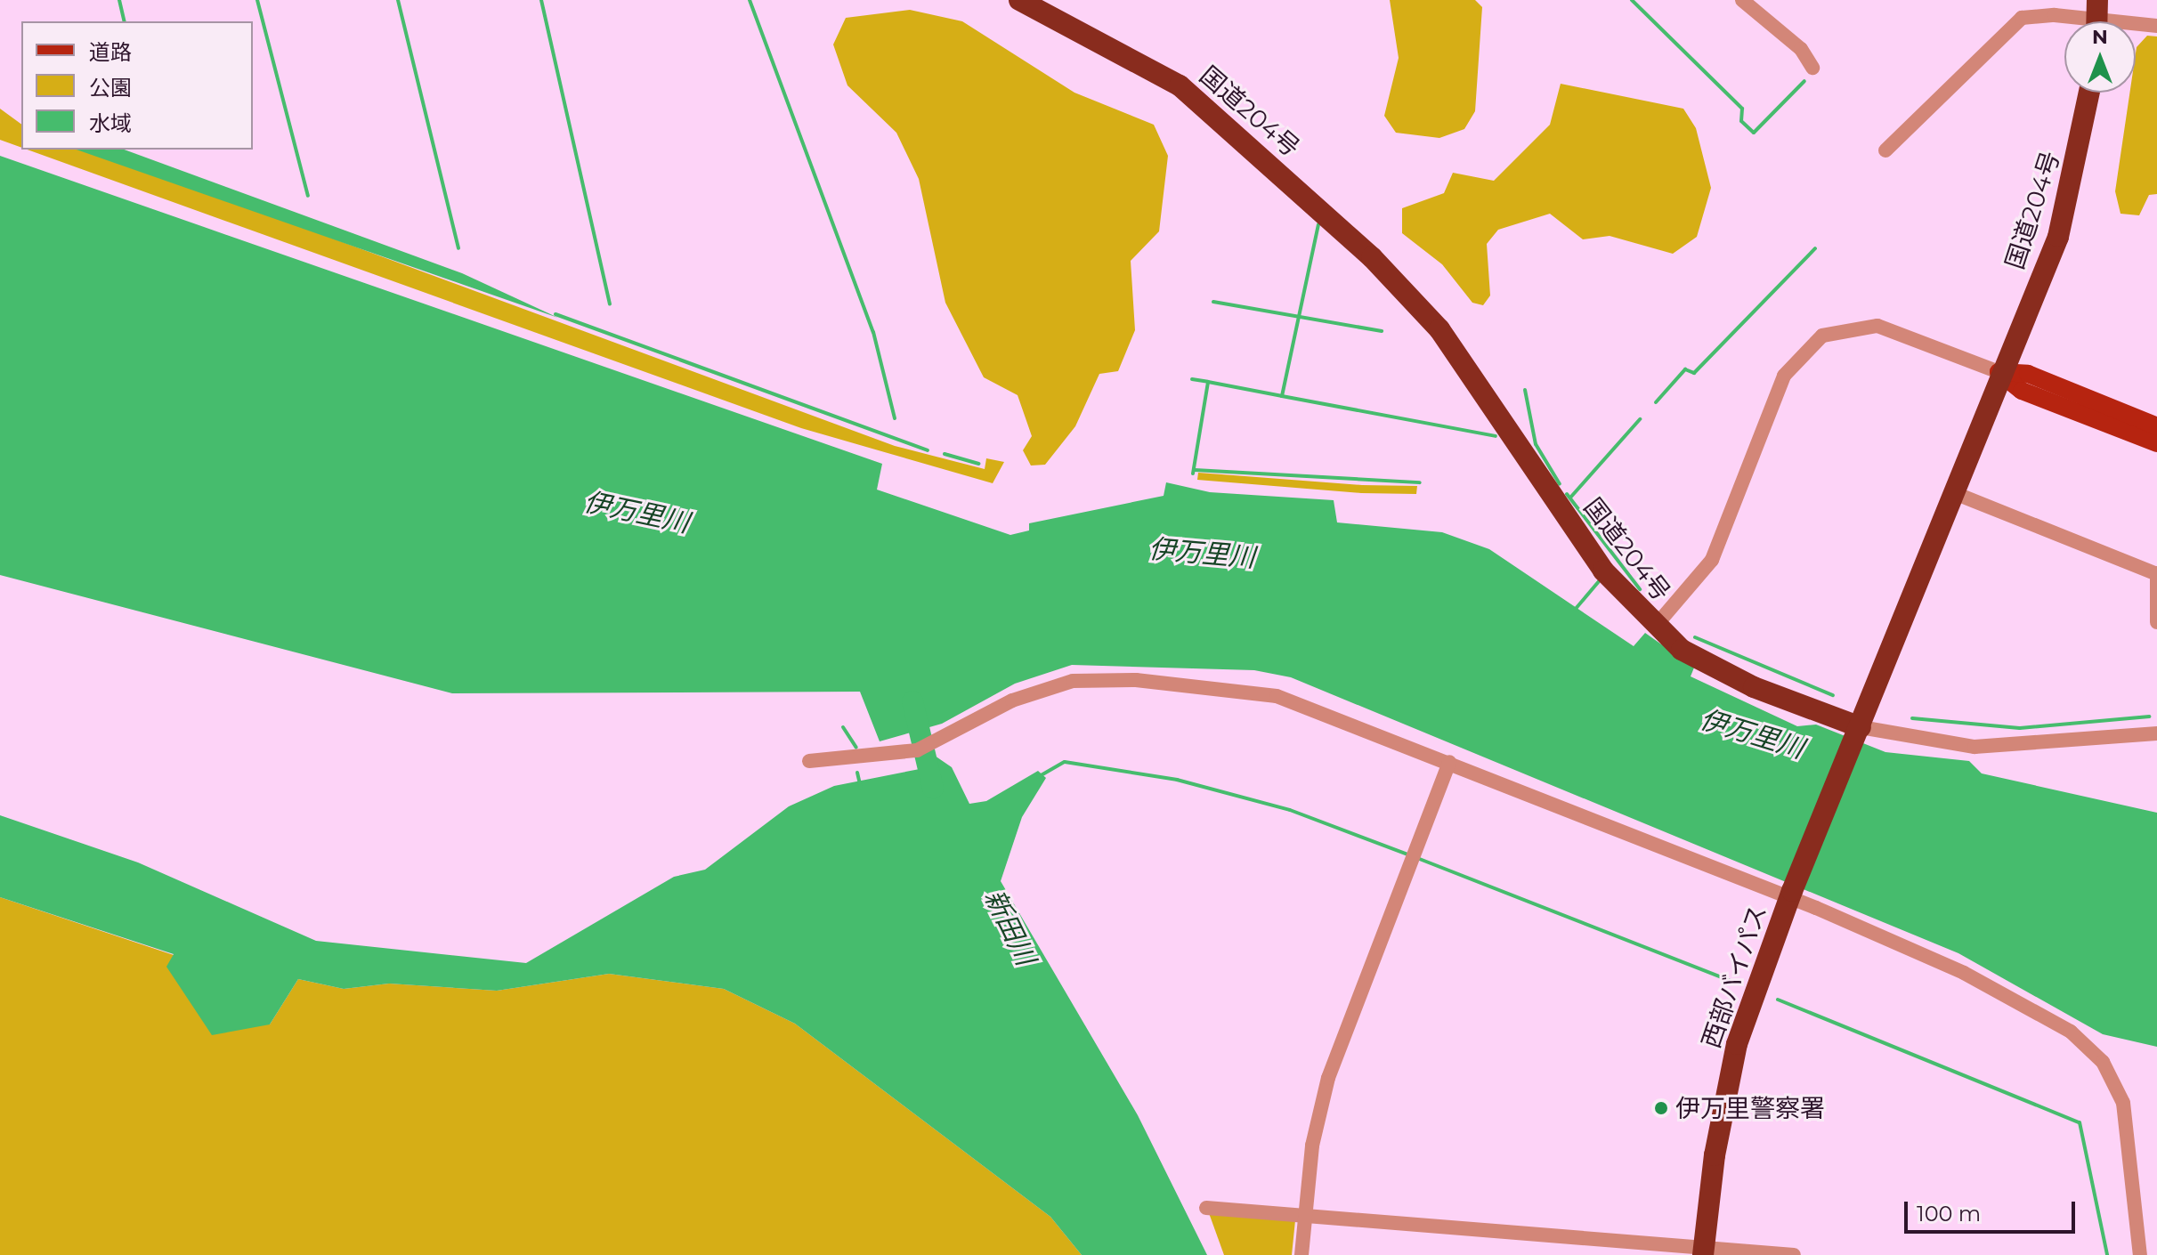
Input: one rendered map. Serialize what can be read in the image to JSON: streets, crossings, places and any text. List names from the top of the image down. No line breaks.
{"streets":{"highway":["国道204号","西部バイパス"]},"crossings":[["国道204号","西部バイパス"]],"water":["伊万里川","新田川"],"places":["伊万里警察署"],"legend":["道路","公園","水域"],"scale_bar":"100 m","north":"top"}
